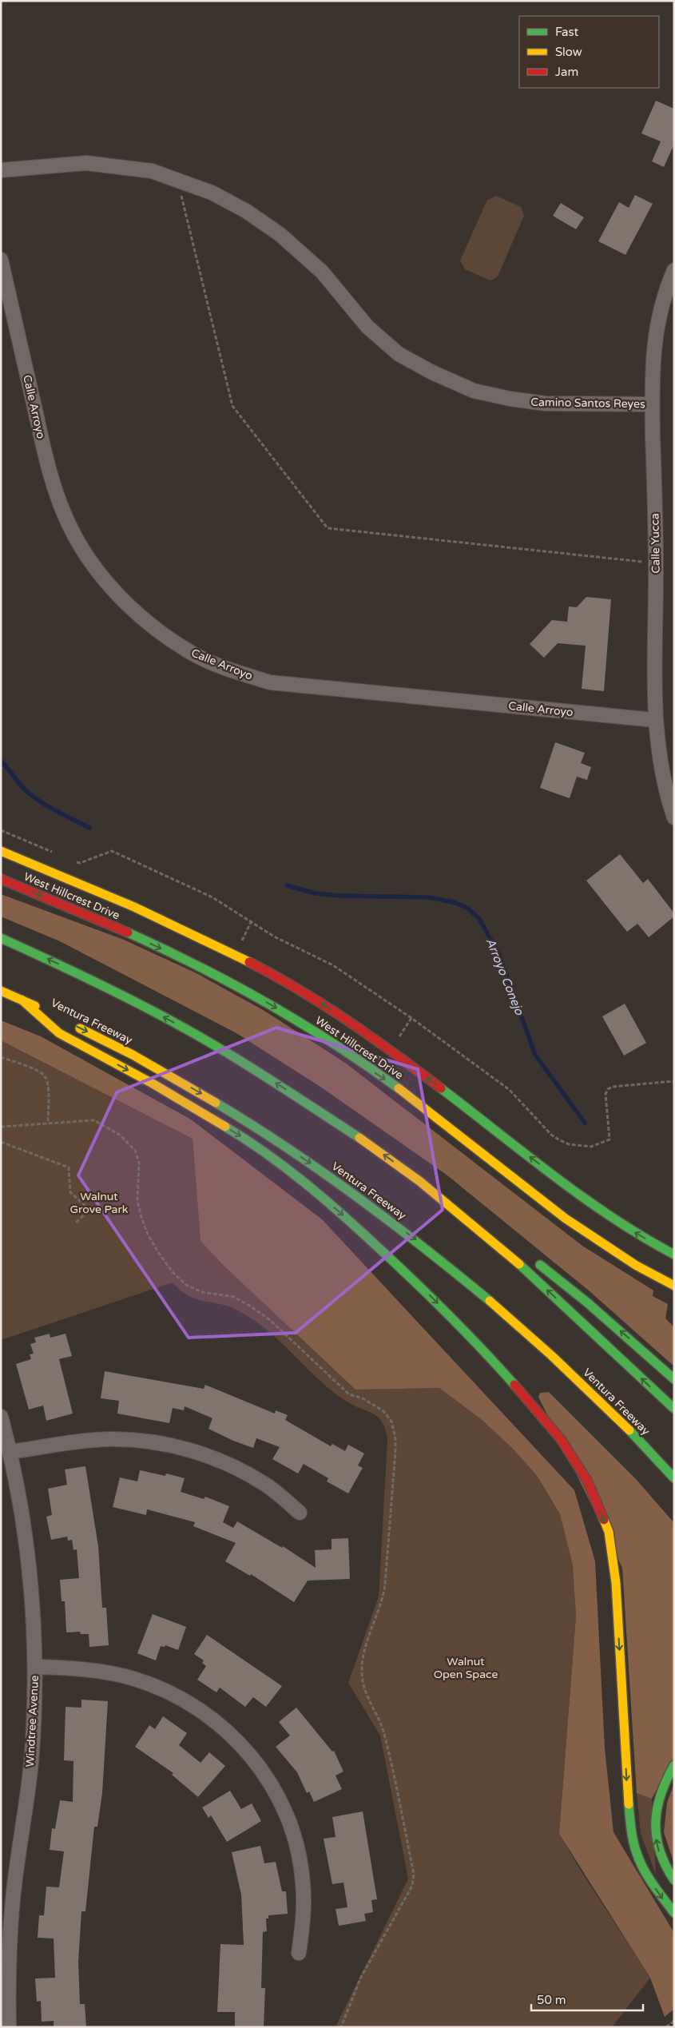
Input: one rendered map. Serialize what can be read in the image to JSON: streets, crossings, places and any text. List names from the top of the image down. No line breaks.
{"streets":{"main road":["West Hillcrest Drive","Ventura Freeway"],"street":["Camino Santos Reyes","Calle Arroyo","Calle Yucca","Windtree Avenue"]},"crossings":[["Camino Santos Reyes","Calle Yucca"],["Calle Arroyo","Calle Yucca"]],"water":["Arroyo Conejo"],"parks":["Walnut Grove Park","Walnut Open Space"],"legend":["Fast","Slow","Jam"],"scale_bar":"50 m"}
